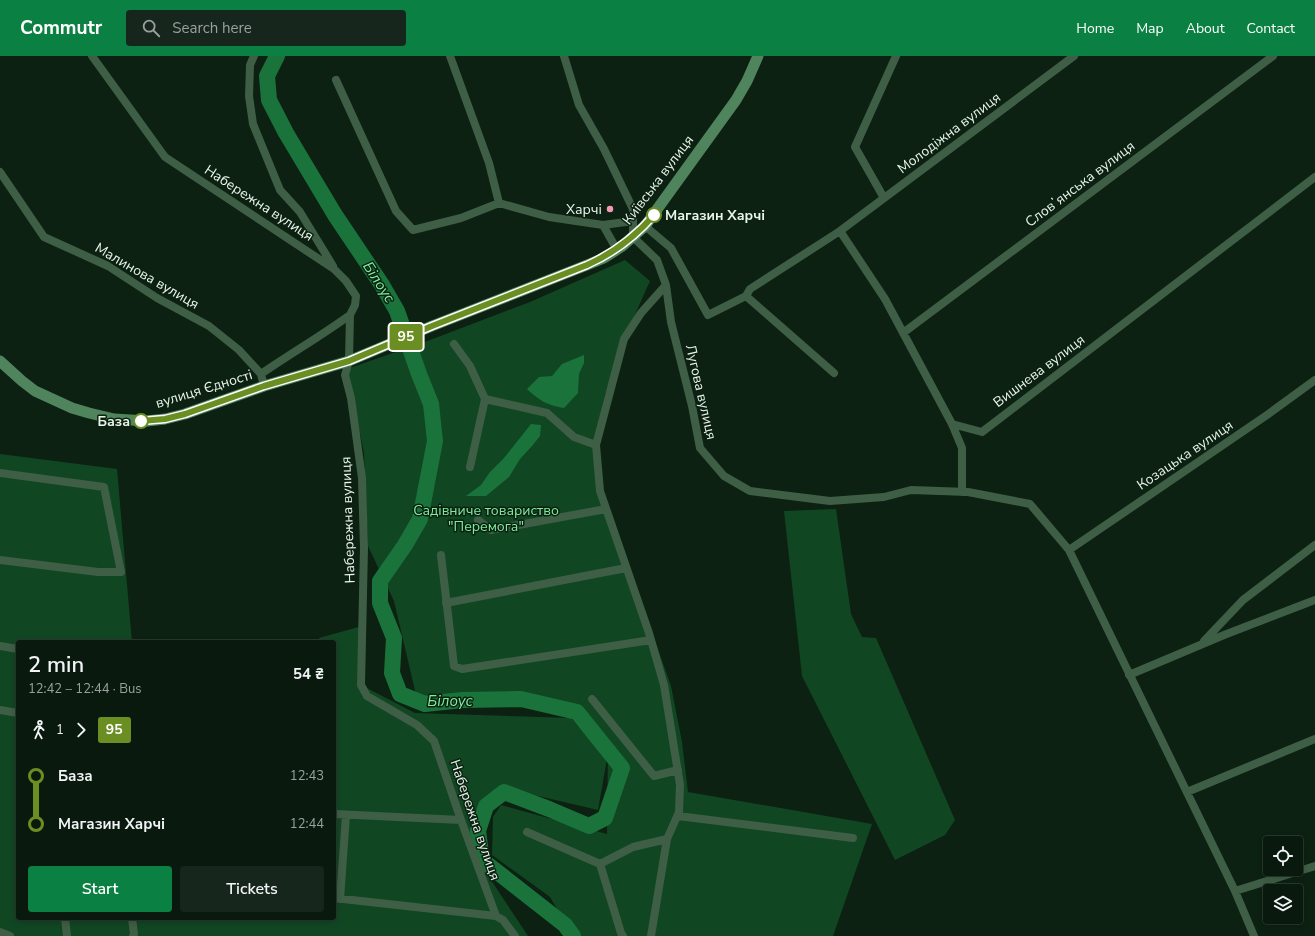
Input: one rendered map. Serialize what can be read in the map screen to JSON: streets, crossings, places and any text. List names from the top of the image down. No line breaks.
{"streets":{"main road":["Київська вулиця","вулиця Єдності"],"street":["Молодіжна вулиця","Словʼянська вулиця","Набережна вулиця","Малинова вулиця","Вишнева вулиця","Лугова вулиця","Козацька вулиця"]},"crossings":[["Молодіжна вулиця","Київська вулиця"],["Київська вулиця","вулиця Єдності"],["Київська вулиця","Лугова вулиця"],["Набережна вулиця","вулиця Єдності"],["Малинова вулиця","вулиця Єдності"],["Лугова вулиця","Козацька вулиця"]],"water":["Білоус"],"parks":["Садівниче товариство \"Перемога\""],"places":["Харчі","Магазин Харчі","База"],"lines":["bus line 95"],"page":{"header":"Commutr","search":"Search here","nav":["Home","Map","About","Contact"],"on_map":"95","heading":["2 min","12:42 – 12:44 · Bus","54 ₴"],"legs":["1","95"],"list":[{"name":"База","value":"12:43"},{"name":"Магазин Харчі","value":"12:44"}],"buttons":["Start","Tickets"]}}
